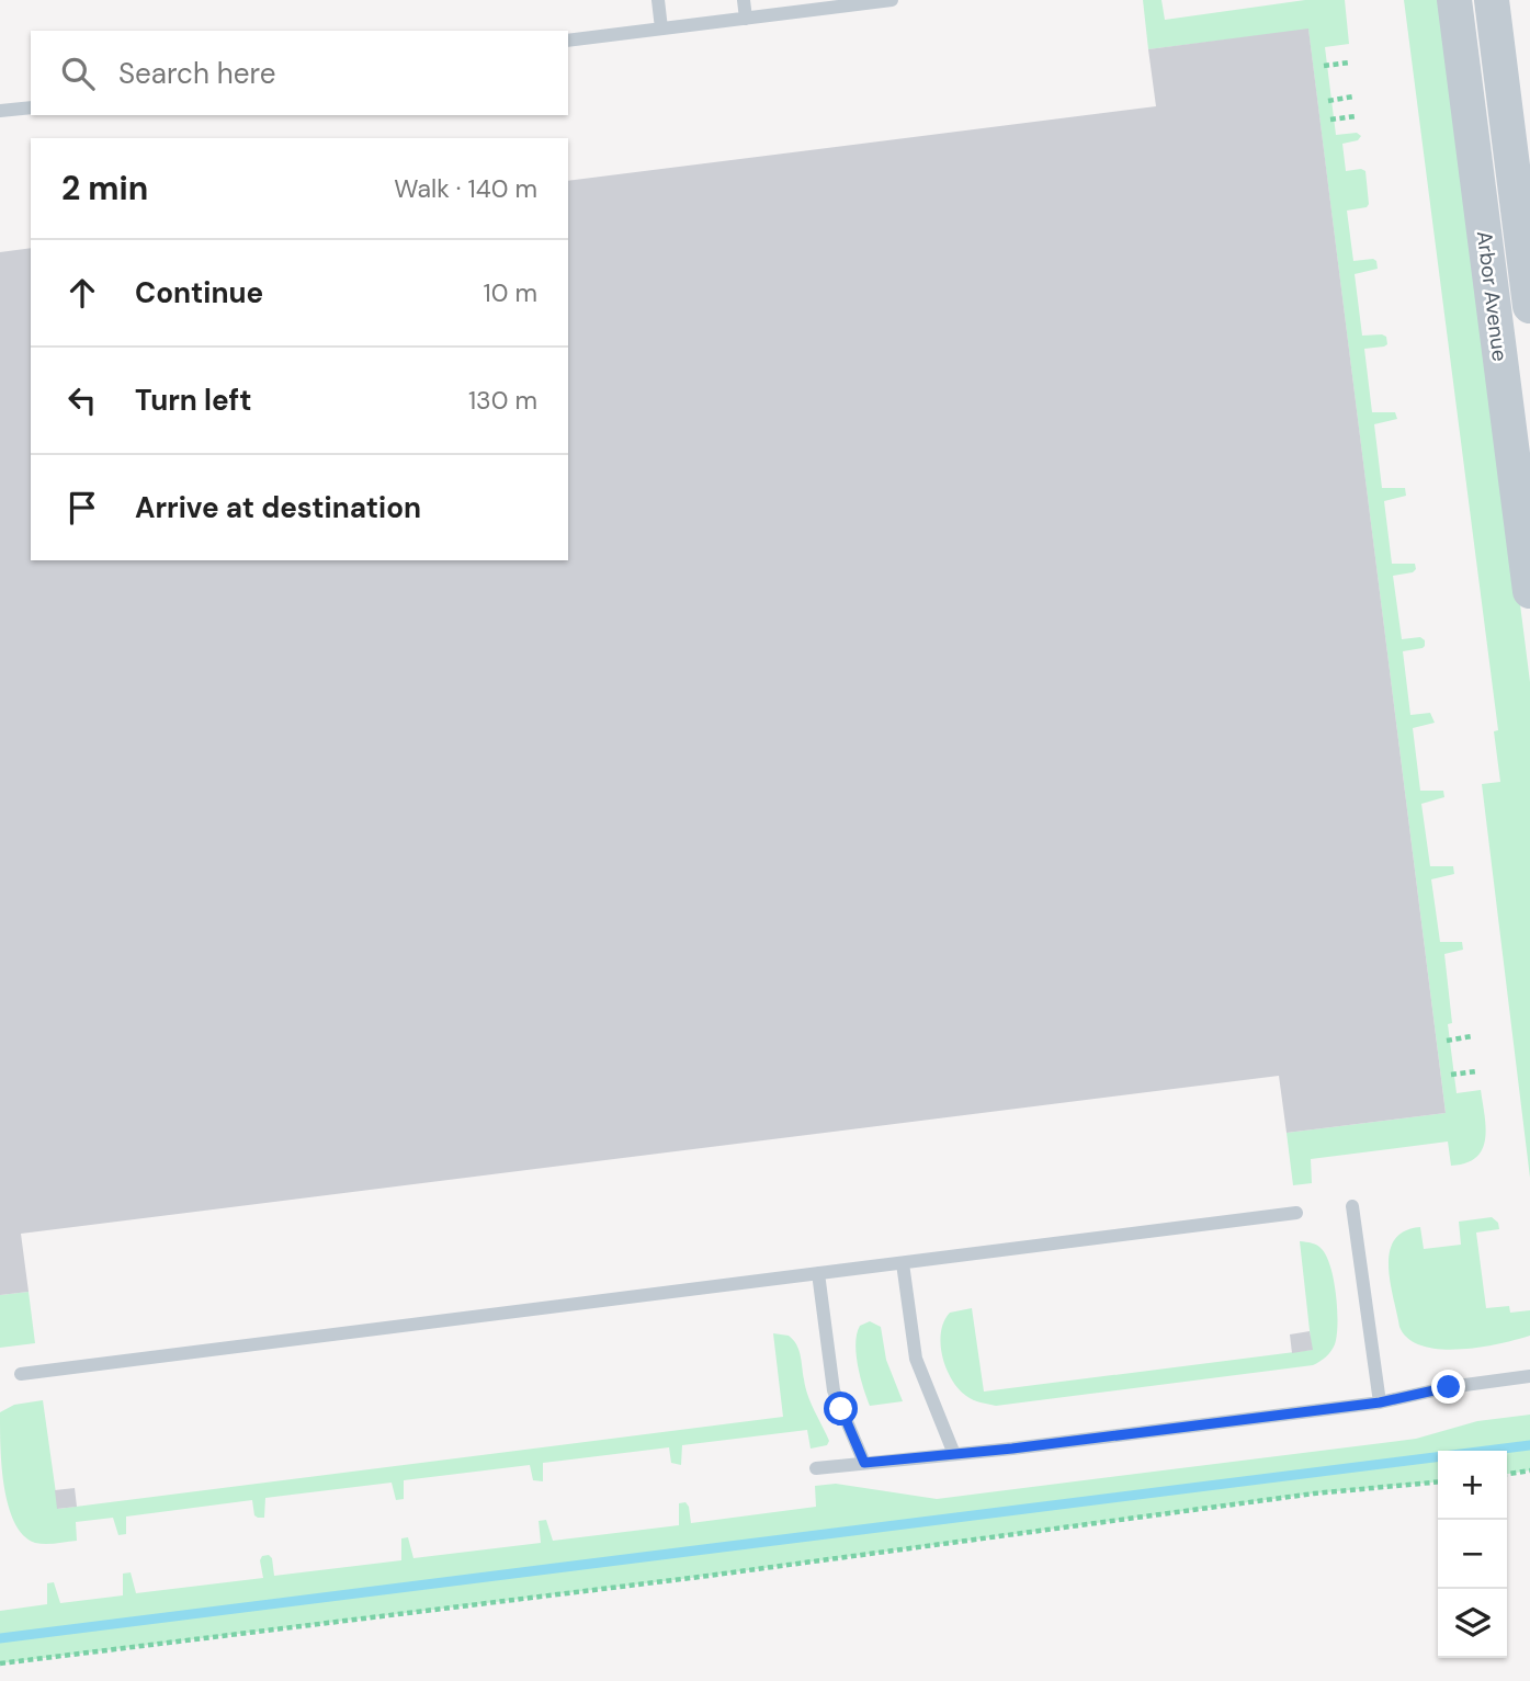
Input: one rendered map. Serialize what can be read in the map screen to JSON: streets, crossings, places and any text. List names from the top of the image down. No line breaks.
{"streets":{"street":["Arbor Avenue"]},"page":{"search":"Search here","heading":["2 min","Walk · 140 m"],"list":[["Continue","10 m"],["Turn left","130 m"],"Arrive at destination"],"map_buttons":["+","−"]}}
